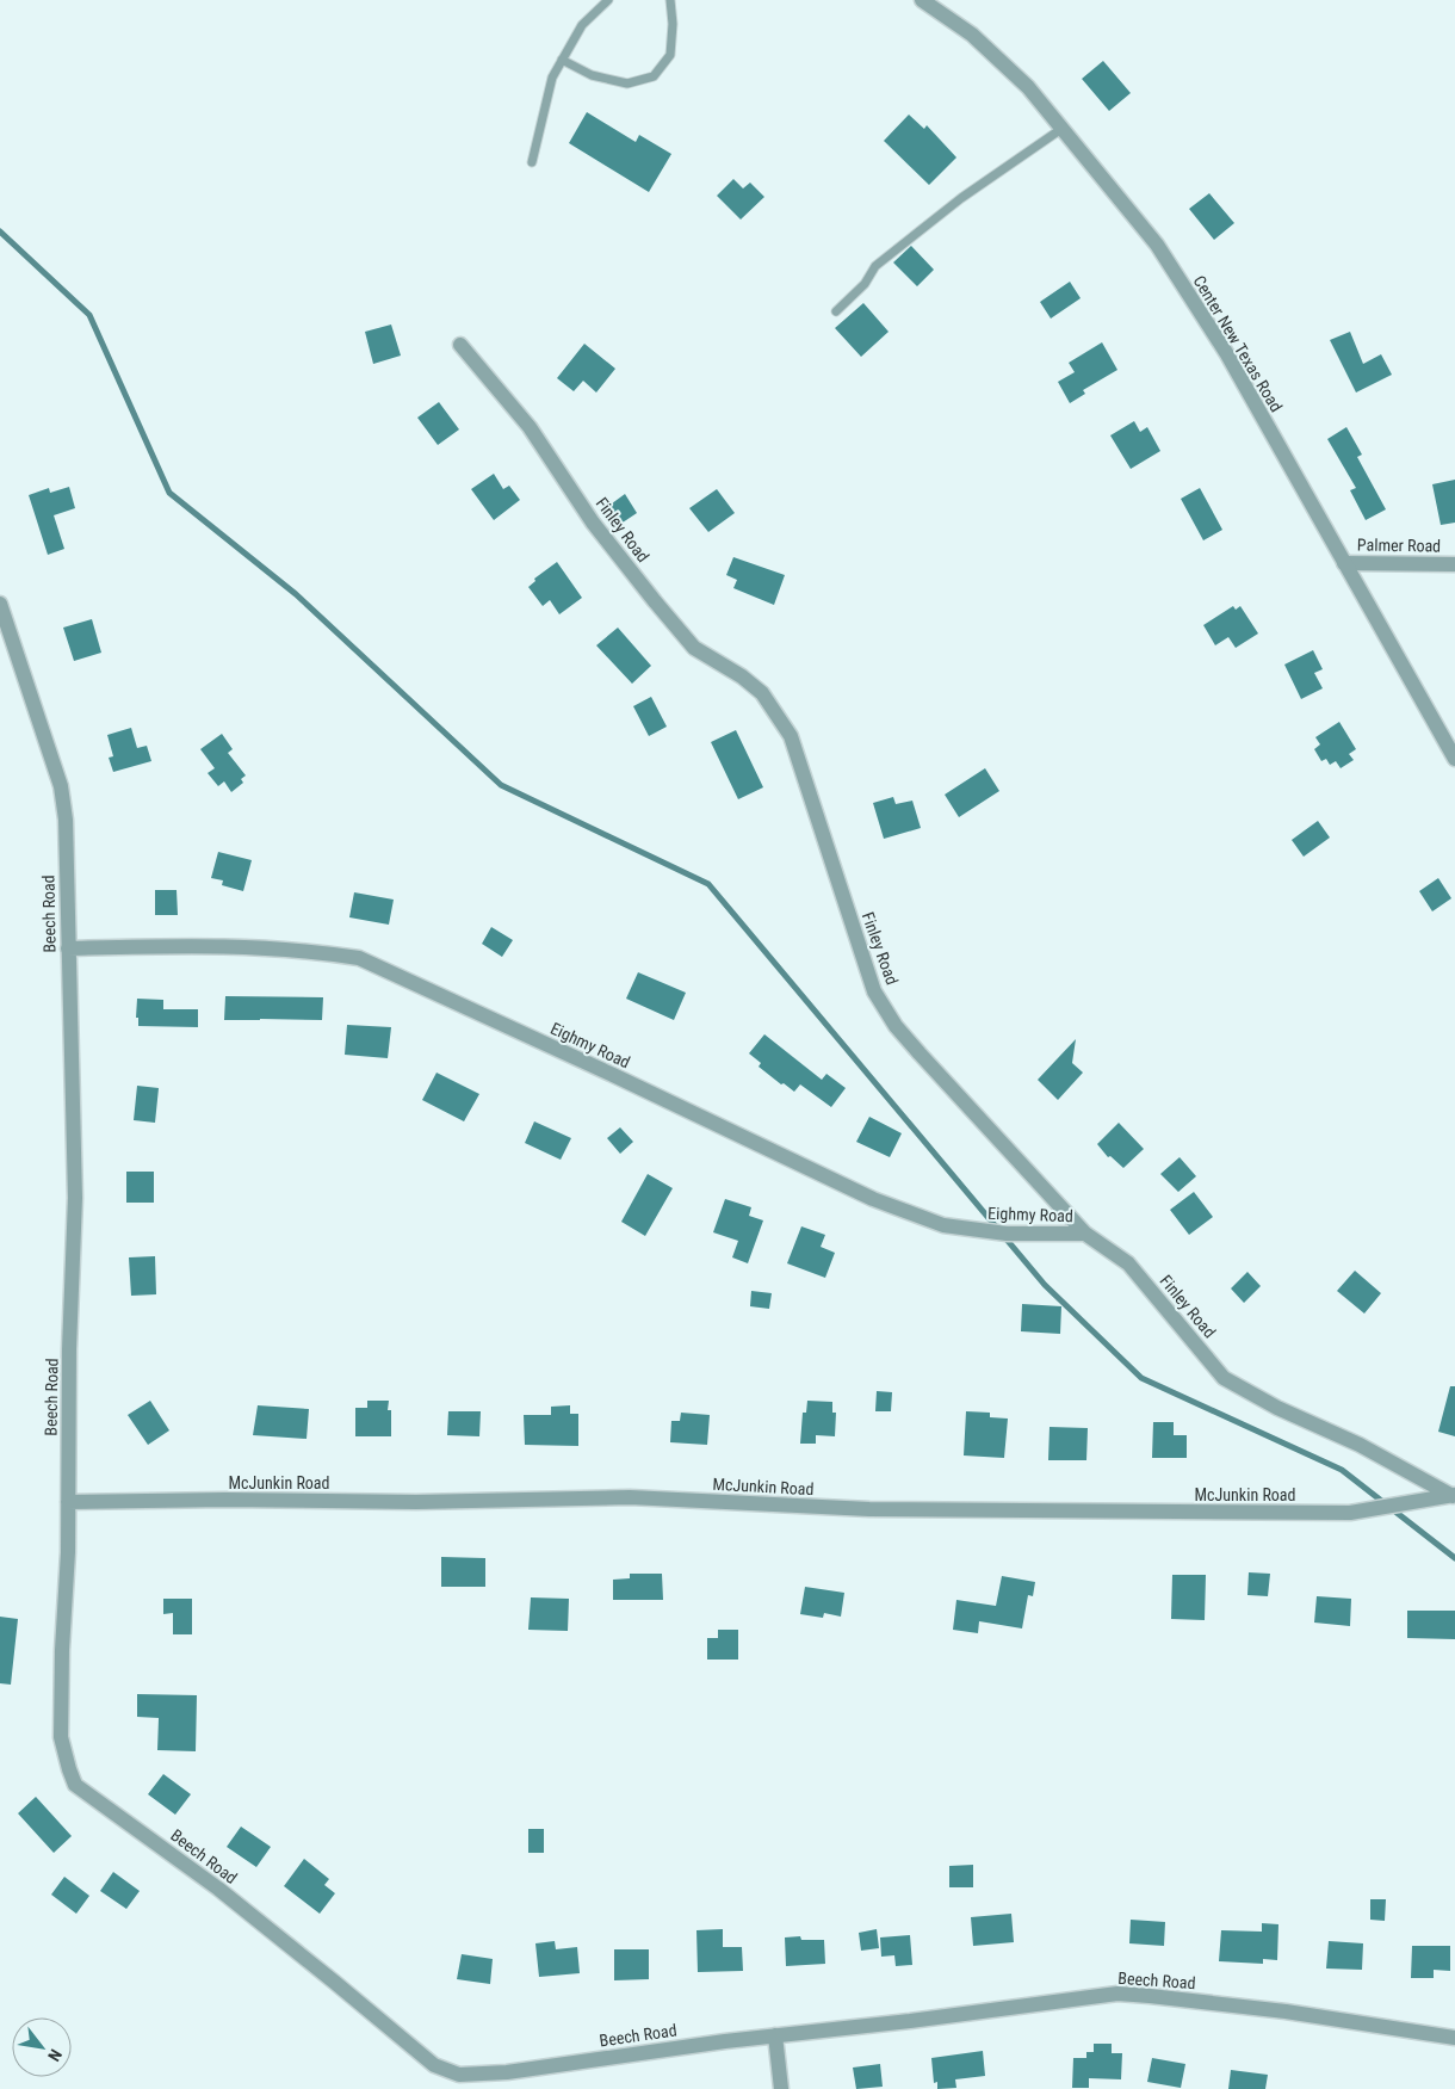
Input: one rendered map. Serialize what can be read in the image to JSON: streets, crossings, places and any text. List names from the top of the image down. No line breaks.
{"streets":{"street":["Center New Texas Road","Finley Road","Palmer Road","Beech Road","Eighmy Road","McJunkin Road"]},"crossings":[["Center New Texas Road","Palmer Road"],["Finley Road","Eighmy Road"],["Finley Road","McJunkin Road"],["Beech Road","Eighmy Road"],["Beech Road","McJunkin Road"]],"north":"bottom right"}
